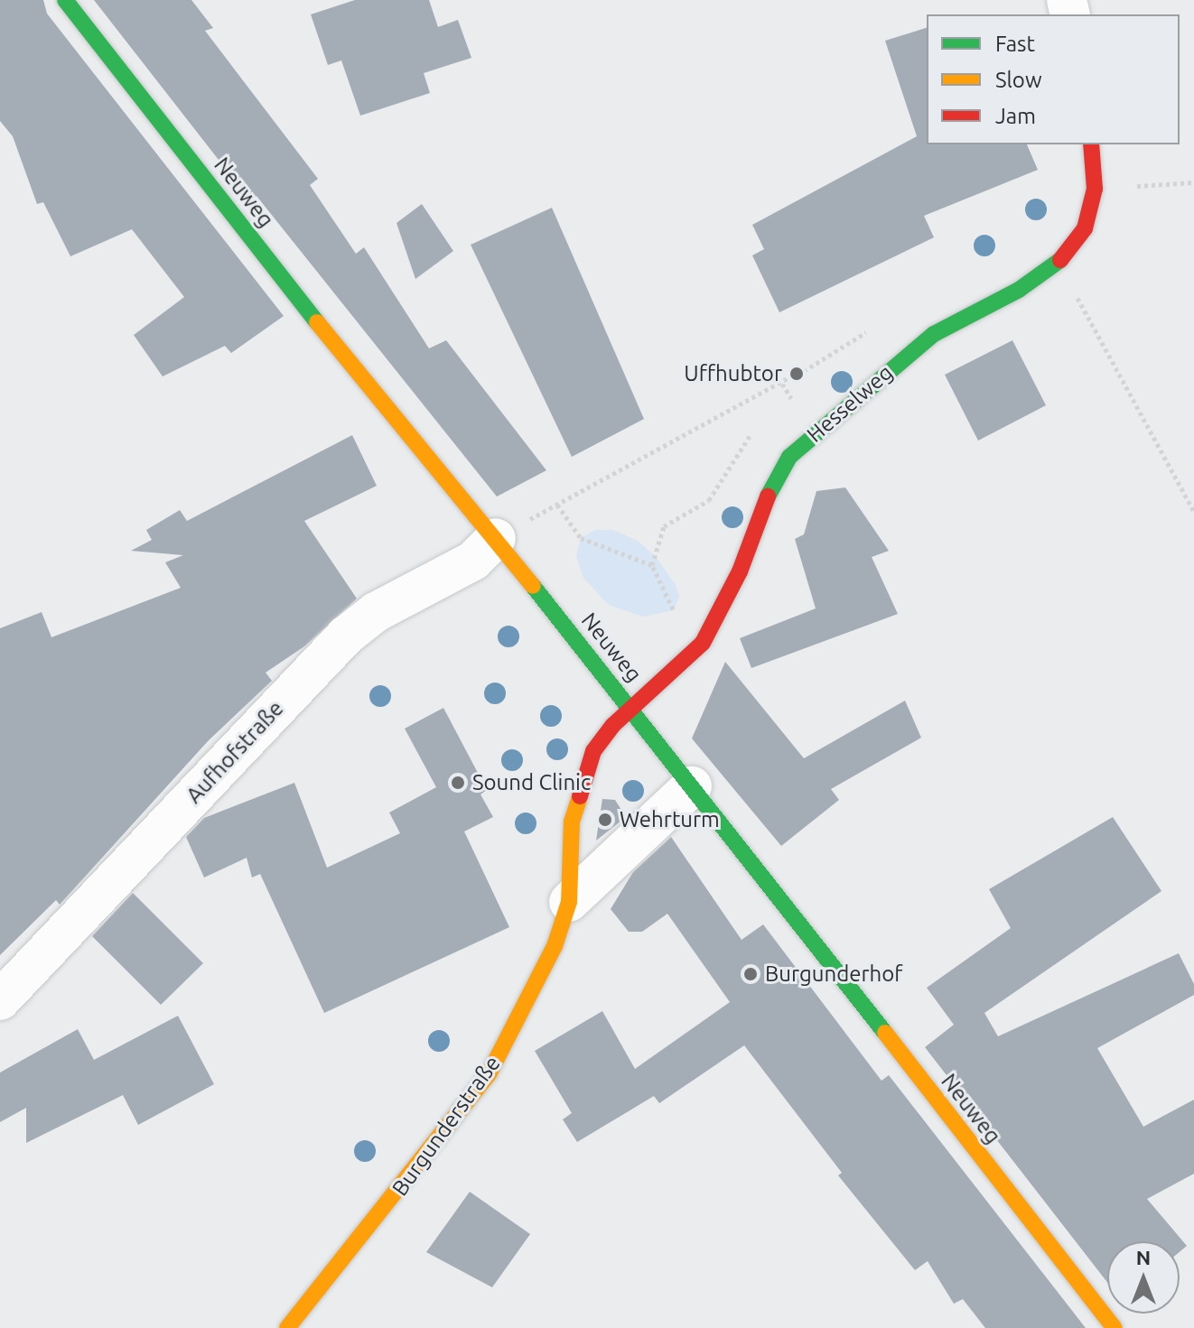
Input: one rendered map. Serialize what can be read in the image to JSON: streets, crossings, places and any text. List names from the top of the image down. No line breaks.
{"streets":{"street":["Neuweg","Hesselweg","Aufhofstraße","Burgunderstraße"]},"crossings":[["Neuweg","Hesselweg"],["Neuweg","Aufhofstraße"],["Neuweg","Burgunderstraße"],["Hesselweg","Burgunderstraße"]],"places":["Uffhubtor","Sound Clinic","Wehrturm","Burgunderhof"],"legend":["Fast","Slow","Jam"],"north":"top"}
